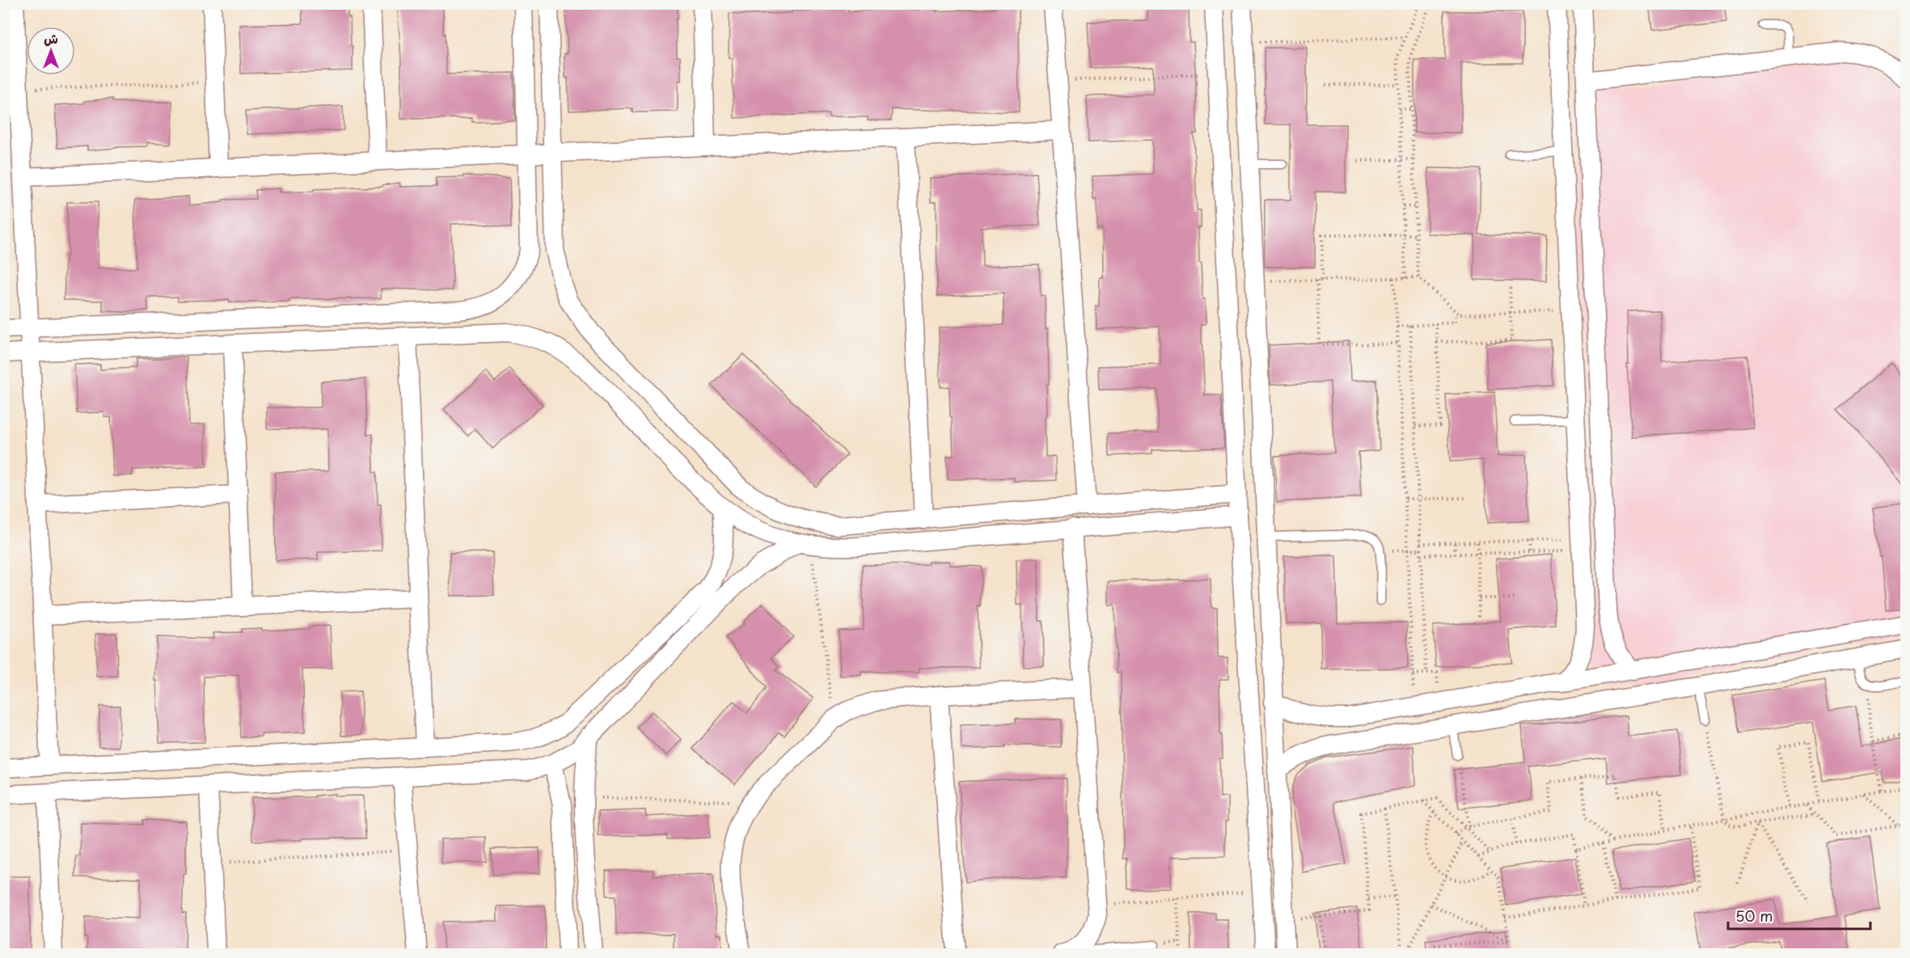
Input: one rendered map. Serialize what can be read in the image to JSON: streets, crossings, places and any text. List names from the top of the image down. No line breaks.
{"scale_bar":"50 m","north":"top"}
